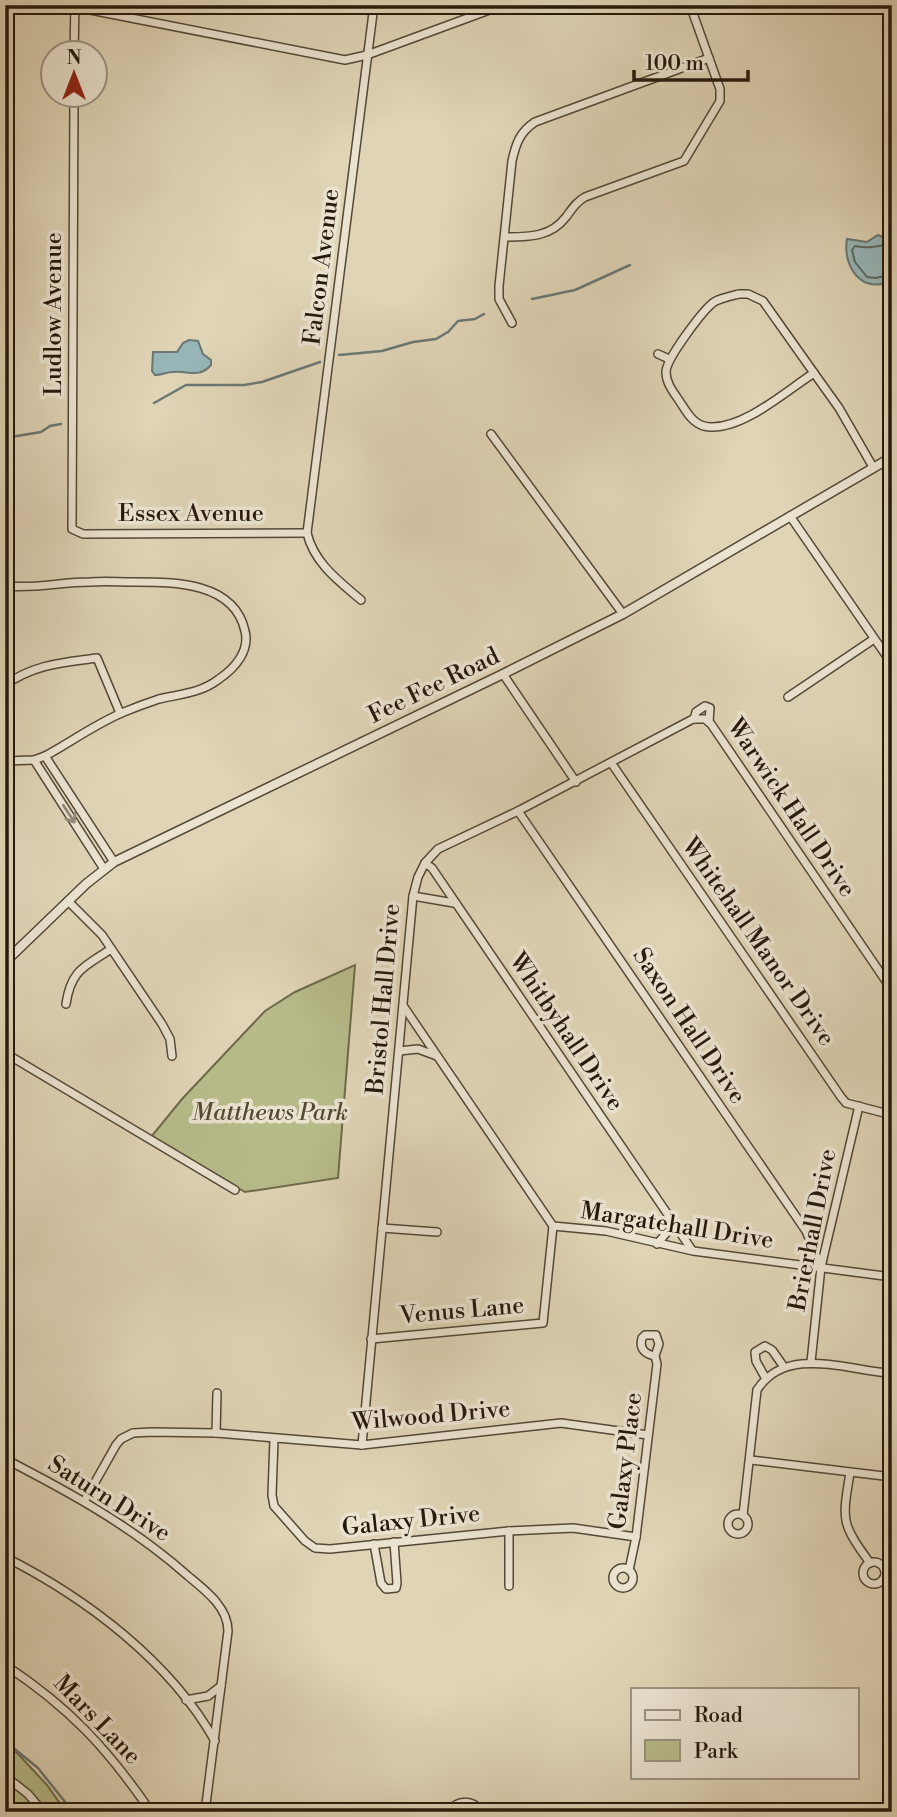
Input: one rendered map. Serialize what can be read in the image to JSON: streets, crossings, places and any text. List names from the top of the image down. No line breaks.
{"streets":{"street":["Falcon Avenue","Ludlow Avenue","Essex Avenue","Fee Fee Road","Warwick Hall Drive","Whitehall Manor Drive","Bristol Hall Drive","Saxon Hall Drive","Whitbyhall Drive","Margatehall Drive","Brierhall Drive","Venus Lane","Wilwood Drive","Galaxy Place","Saturn Drive","Galaxy Drive","Mars Lane"]},"crossings":[["Falcon Avenue","Essex Avenue"],["Ludlow Avenue","Essex Avenue"],["Whitehall Manor Drive","Brierhall Drive"],["Bristol Hall Drive","Whitbyhall Drive"],["Bristol Hall Drive","Margatehall Drive"],["Bristol Hall Drive","Venus Lane"],["Bristol Hall Drive","Wilwood Drive"],["Saxon Hall Drive","Margatehall Drive"],["Saxon Hall Drive","Brierhall Drive"],["Whitbyhall Drive","Margatehall Drive"],["Margatehall Drive","Brierhall Drive"],["Margatehall Drive","Venus Lane"],["Wilwood Drive","Galaxy Place"],["Wilwood Drive","Saturn Drive"],["Wilwood Drive","Galaxy Drive"],["Galaxy Place","Galaxy Drive"]],"parks":["Matthews Park"],"legend":["Road","Park"],"scale_bar":"100 m","north":"top"}
